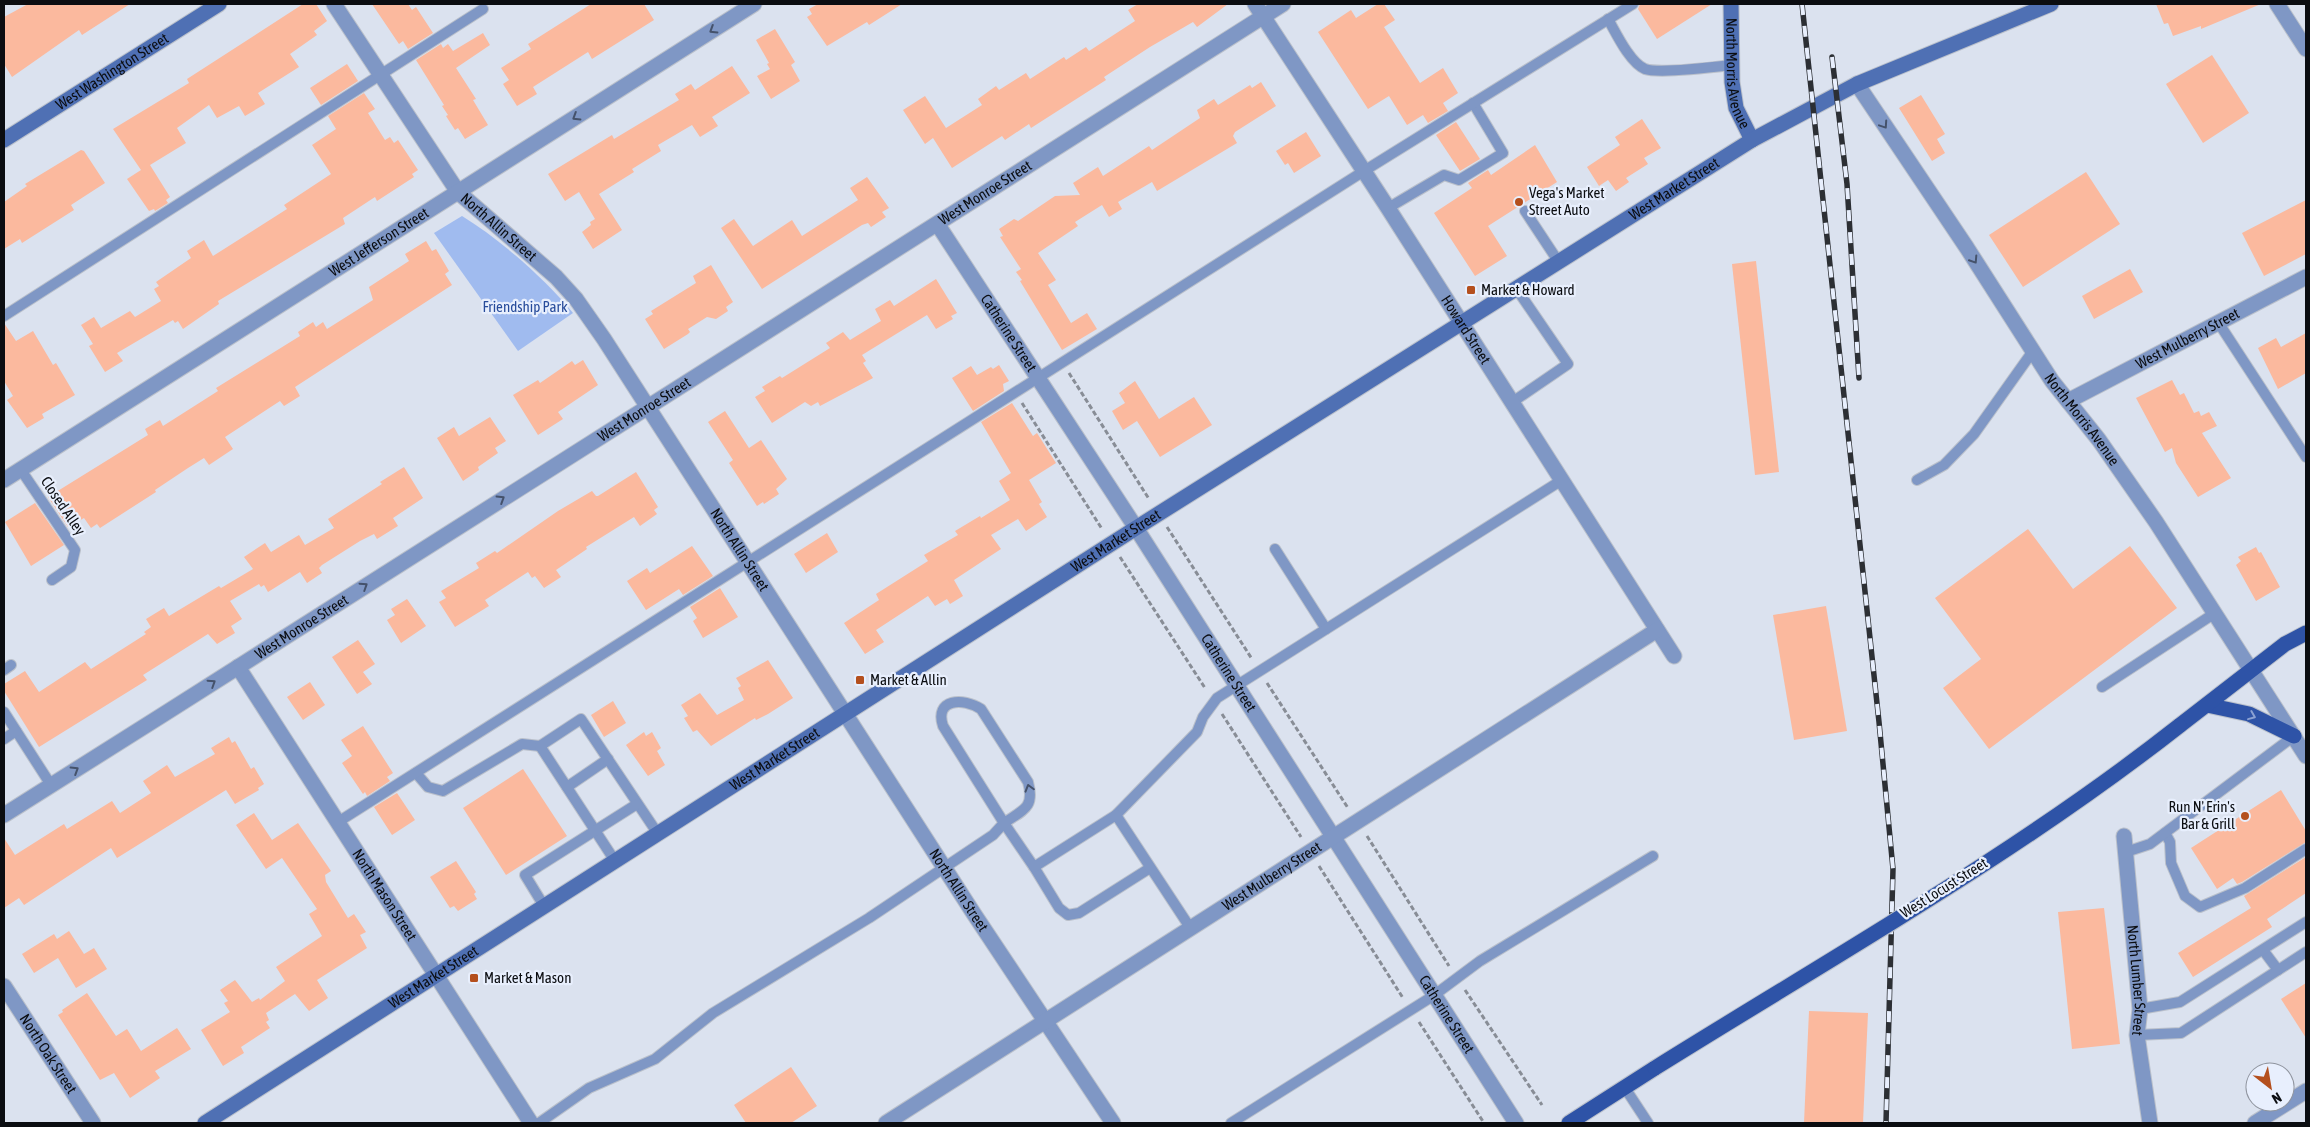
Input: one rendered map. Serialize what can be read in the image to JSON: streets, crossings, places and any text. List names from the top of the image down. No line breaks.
{"streets":{"main road":["West Locust Street"],"street":["West Washington Street","North Morris Avenue","West Market Street","West Monroe Street","North Allin Street","West Jefferson Street","Howard Street","Catherine Street","West Mulberry Street","North Mason Street","North Lumber Street","North Oak Street"],"lane":["Closed Alley"]},"crossings":[["North Morris Avenue","West Market Street"],["North Morris Avenue","West Mulberry Street"],["North Morris Avenue","West Locust Street"],["West Market Street","North Allin Street"],["West Market Street","Howard Street"],["West Market Street","Catherine Street"],["West Market Street","North Mason Street"],["West Monroe Street","North Allin Street"],["West Monroe Street","Howard Street"],["West Monroe Street","Catherine Street"],["West Monroe Street","North Mason Street"],["North Allin Street","West Jefferson Street"],["North Allin Street","West Mulberry Street"],["West Jefferson Street","Closed Alley"],["Howard Street","West Mulberry Street"],["Catherine Street","West Mulberry Street"]],"one_way":["West Monroe Street","West Jefferson Street"],"parks":["Friendship Park"],"places":{"other":["Vega's Market Street Auto","Run N' Erin's Bar & Grill"],"transit":["Market & Howard","Market & Allin","Market & Mason"]},"north":"bottom right"}
